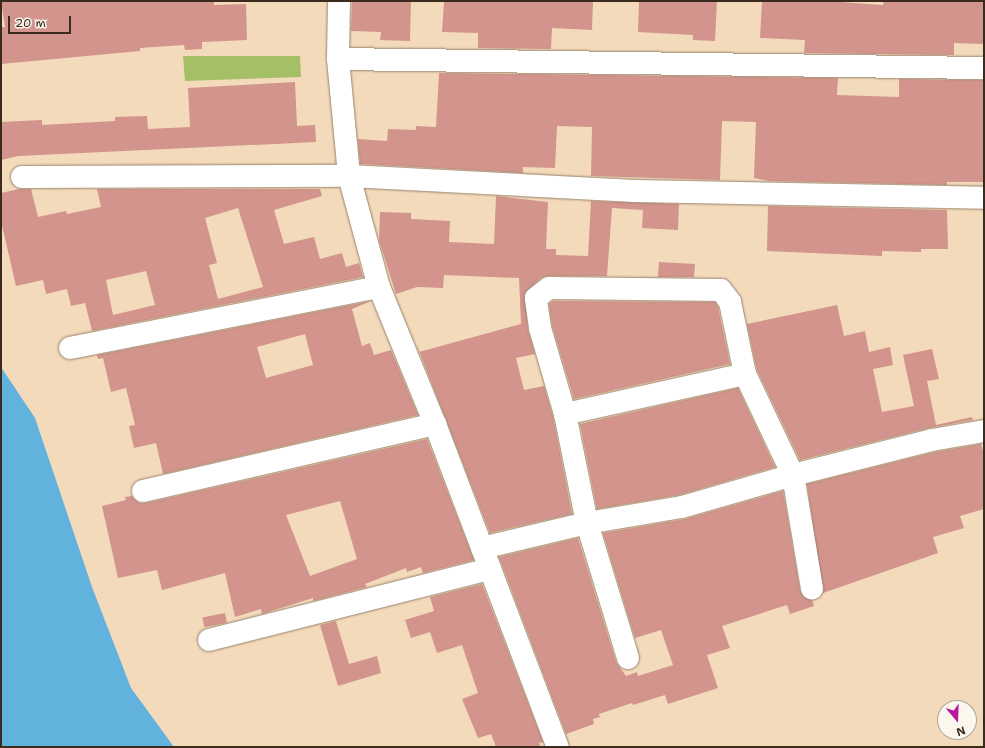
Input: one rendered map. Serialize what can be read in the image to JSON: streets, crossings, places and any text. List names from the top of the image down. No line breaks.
{"scale_bar":"20 m","north":"bottom"}
